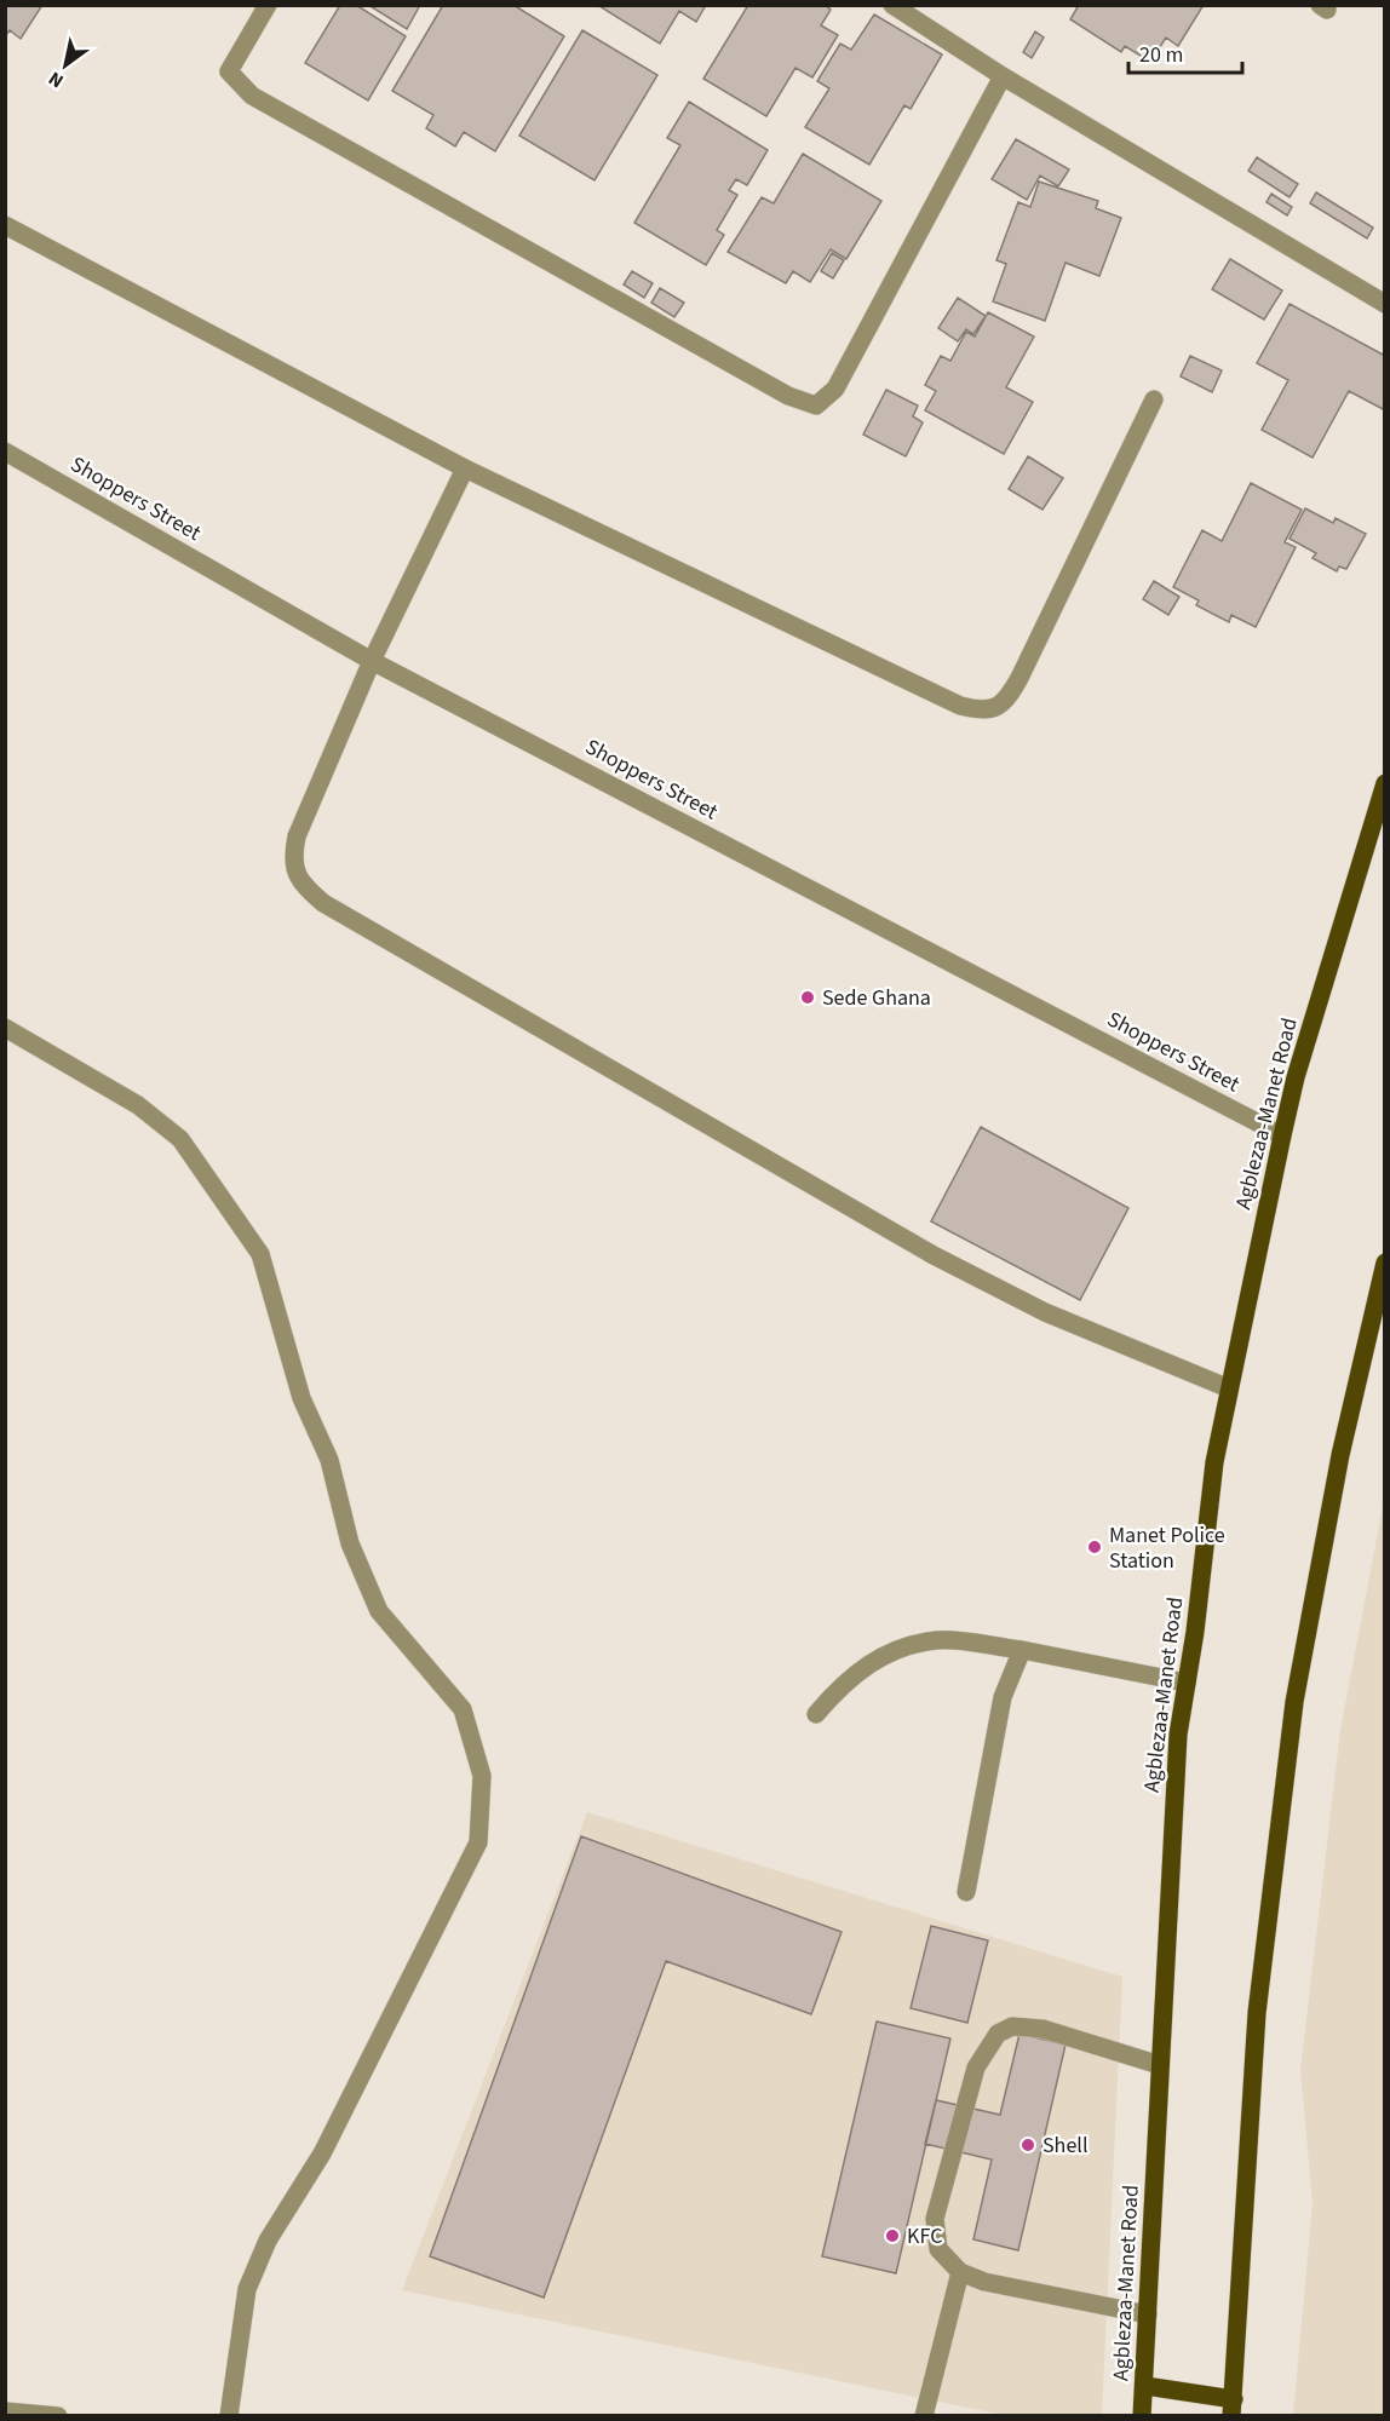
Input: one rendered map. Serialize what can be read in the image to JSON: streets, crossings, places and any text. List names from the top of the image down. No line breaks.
{"streets":{"main road":["Agblezaa-Manet Road"],"street":["Shoppers Street"]},"crossings":[["Shoppers Street","Agblezaa-Manet Road"]],"places":["Sede Ghana","Manet Police Station","Shell","KFC"],"scale_bar":"20 m","north":"bottom left"}
